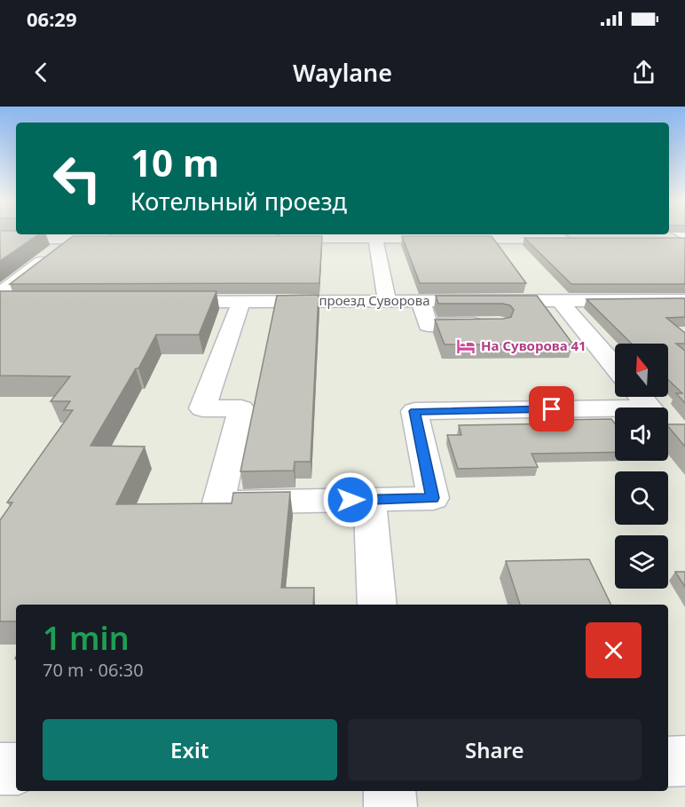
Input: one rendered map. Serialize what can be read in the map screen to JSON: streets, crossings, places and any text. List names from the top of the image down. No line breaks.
{"streets":{"street":["проезд Суворова"]},"places":{"hotel":["На Суворова 41"]},"north":"top","page":{"status":"06:29","header":"Waylane","turn":["10 m","Котельный проезд"],"heading":["1 min","70 m · 06:30"],"buttons":["Exit","Share"]}}
